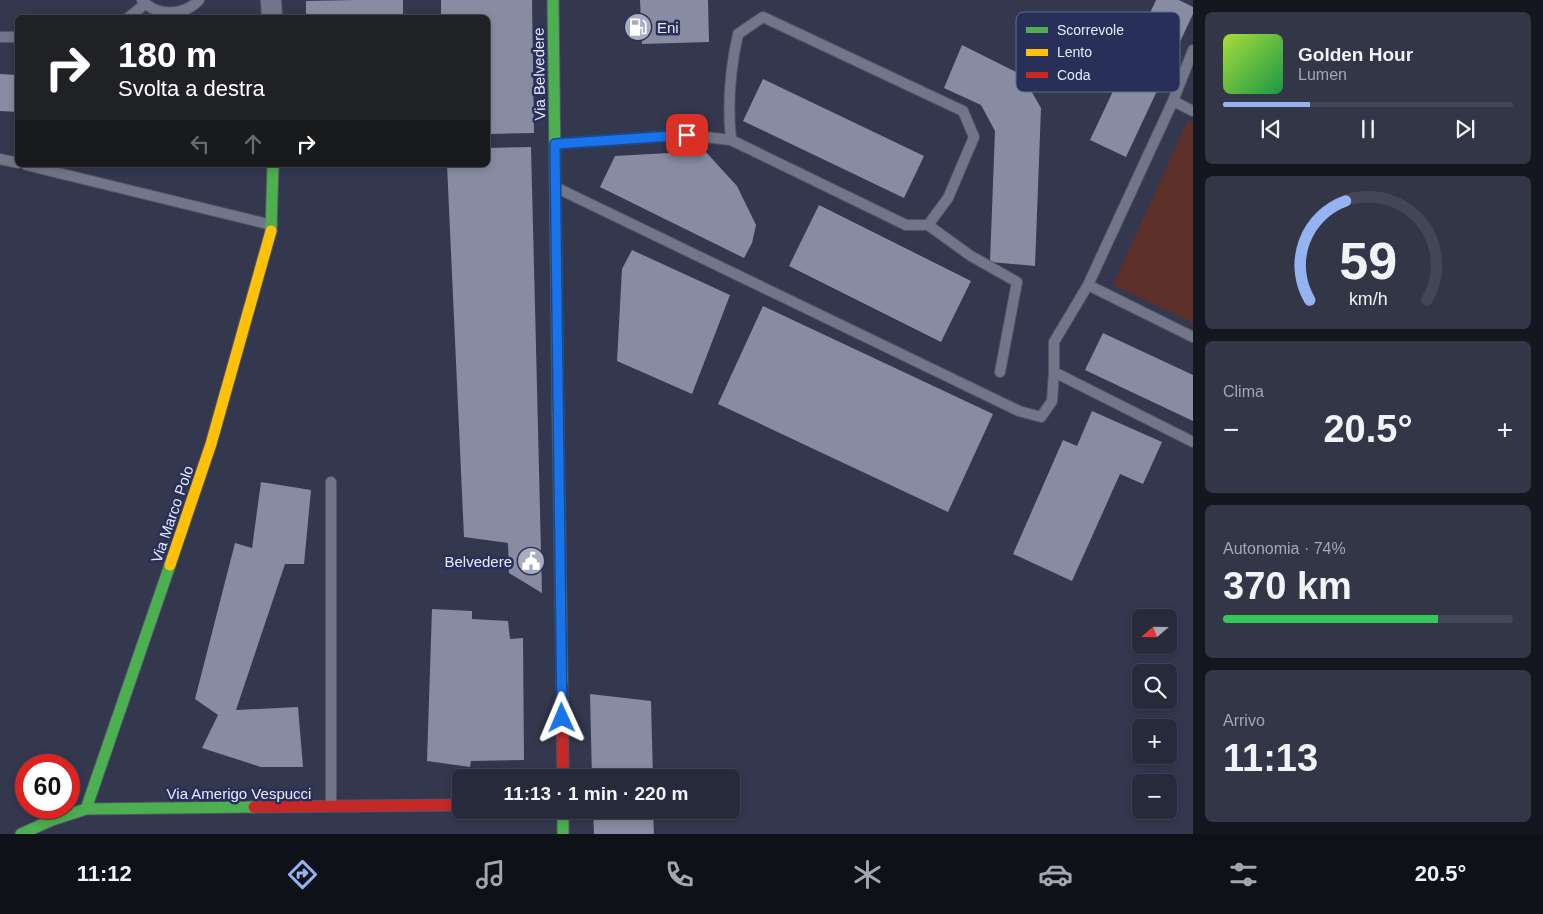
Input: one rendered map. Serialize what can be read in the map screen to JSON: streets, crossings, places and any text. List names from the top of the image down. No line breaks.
{"streets":{"street":["Via Belvedere","Via Marco Polo","Via Amerigo Vespucci"]},"crossings":[["Via Marco Polo","Via Amerigo Vespucci"]],"places":{"fuel station":["Eni"],"public building":["Belvedere"]},"legend":["Scorrevole","Lento","Coda"],"north":"left","page":{"turn":["180 m","Svolta a destra"],"song":["Golden Hour","Lumen"],"tile":["Clima",["Autonomia · 74%","370 km"],["Arrivo","11:13"]],"heat":["−","20.5°","+"],"map_buttons":["+","−"],"limit":"60","trip":"11:13 · 1 min · 220 m","tabs":["11:12","20.5°"],"gauge":["59","km/h"]}}
